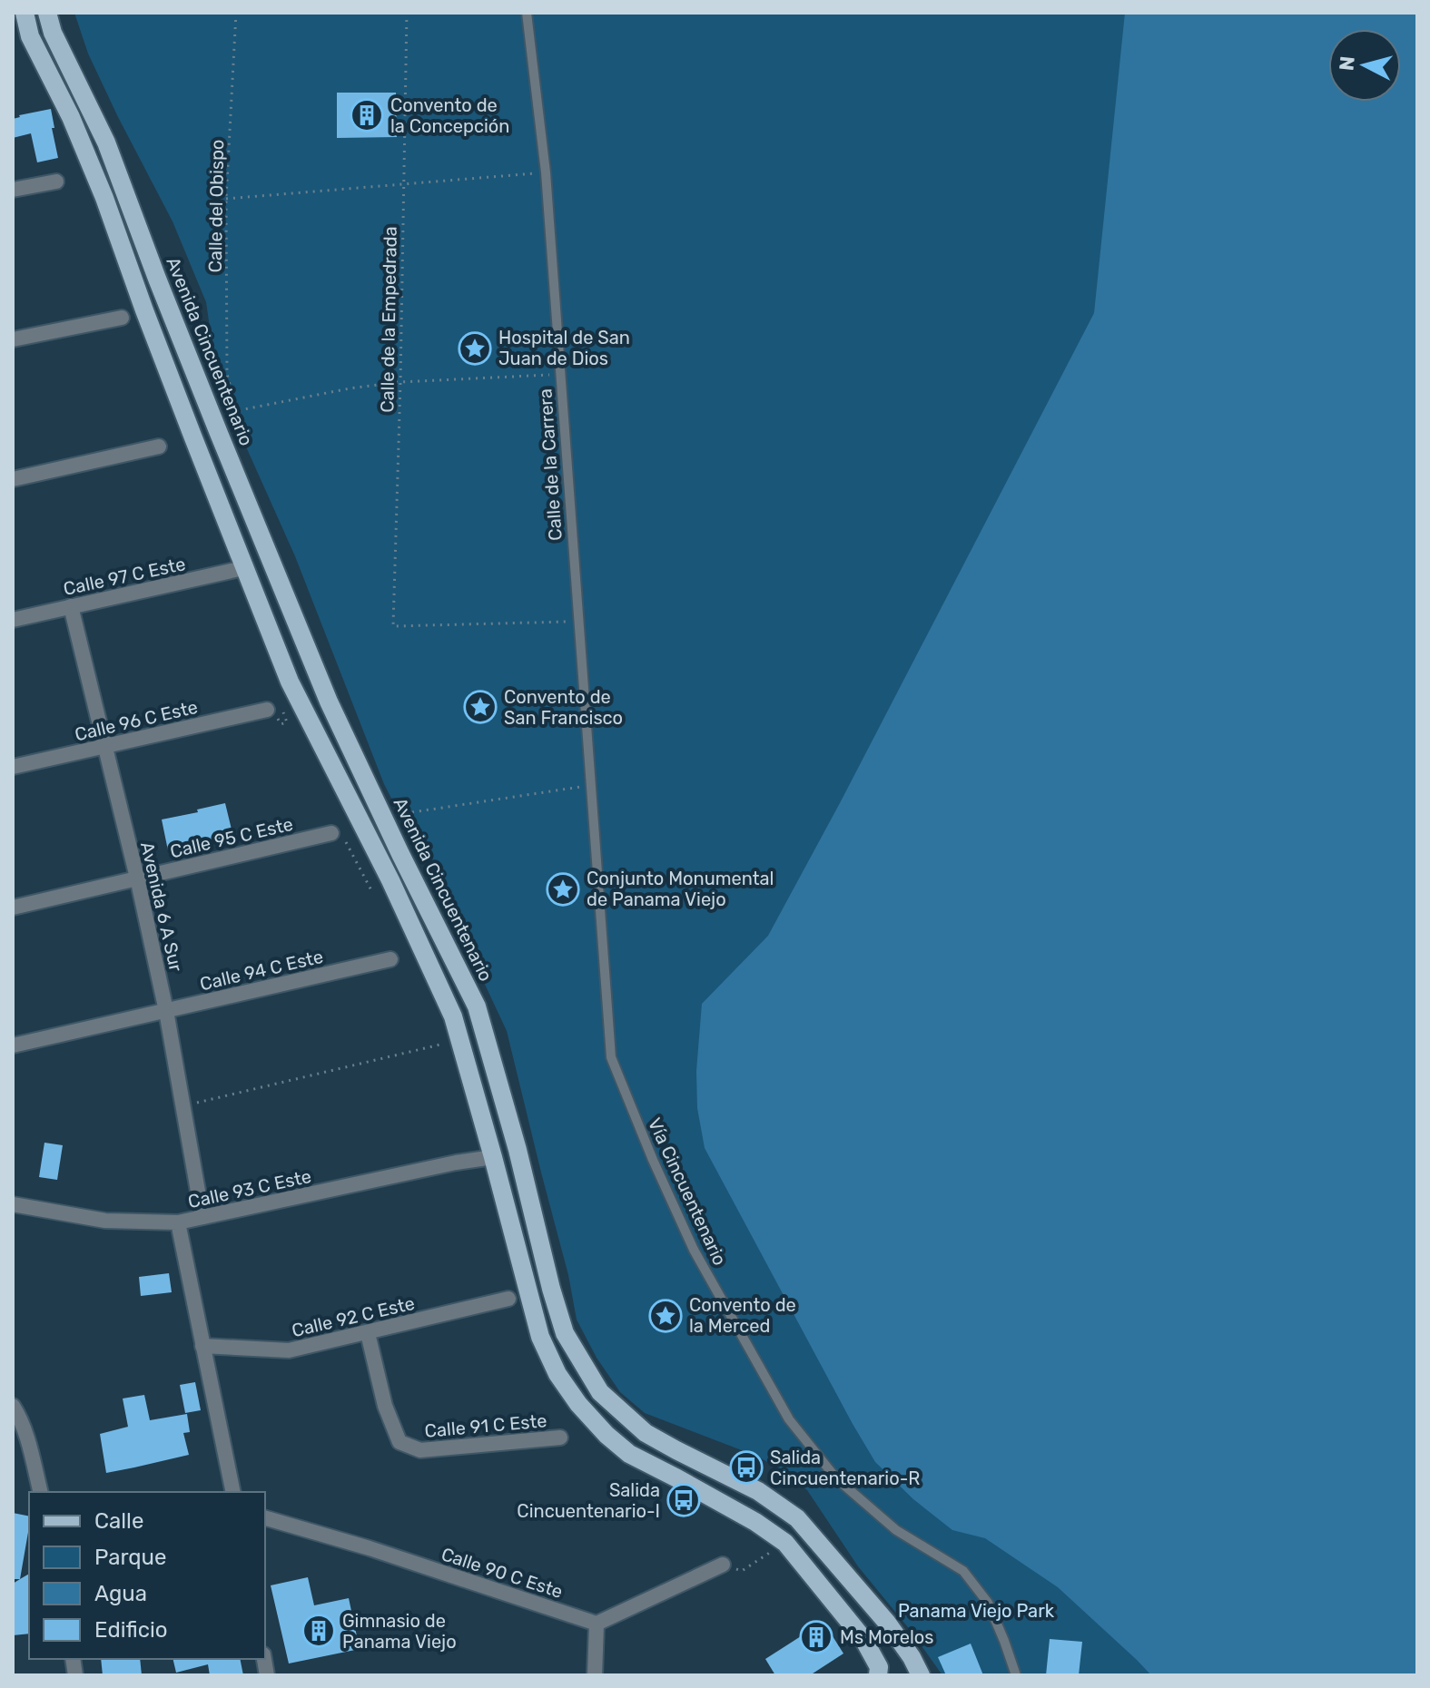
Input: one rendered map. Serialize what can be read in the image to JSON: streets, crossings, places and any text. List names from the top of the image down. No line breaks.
{"streets":{"main road":["Avenida Cincuentenario"],"street":["Calle 97 C Este","Calle 96 C Este","Calle 95 C Este","Avenida 6 A Sur","Calle 94 C Este","Calle 93 C Este","Calle 92 C Este","Calle 91 C Este","Calle 90 C Este"],"lane":["Calle de la Carrera","Vía Cincuentenario"],"path":["Calle del Obispo","Calle de la Empedrada"]},"crossings":[["Calle del Obispo","Calle de la Empedrada"],["Calle de la Empedrada","Calle de la Carrera"],["Calle de la Carrera","Vía Cincuentenario"],["Calle 97 C Este","Avenida 6 A Sur"],["Calle 96 C Este","Avenida 6 A Sur"],["Calle 95 C Este","Avenida 6 A Sur"],["Avenida 6 A Sur","Calle 94 C Este"],["Avenida 6 A Sur","Calle 93 C Este"],["Calle 92 C Este","Calle 91 C Este"]],"parks":["Panama Viejo Park"],"places":{"building":["Convento de la Concepción","Gimnasio de Panama Viejo","Ms Morelos"],"place":["Hospital de San Juan de Dios","Convento de San Francisco","Conjunto Monumental de Panama Viejo","Convento de la Merced"],"bus stop":["Salida Cincuentenario-R","Salida Cincuentenario-I"]},"legend":["Calle","Parque","Agua","Edificio"],"north":"left"}
